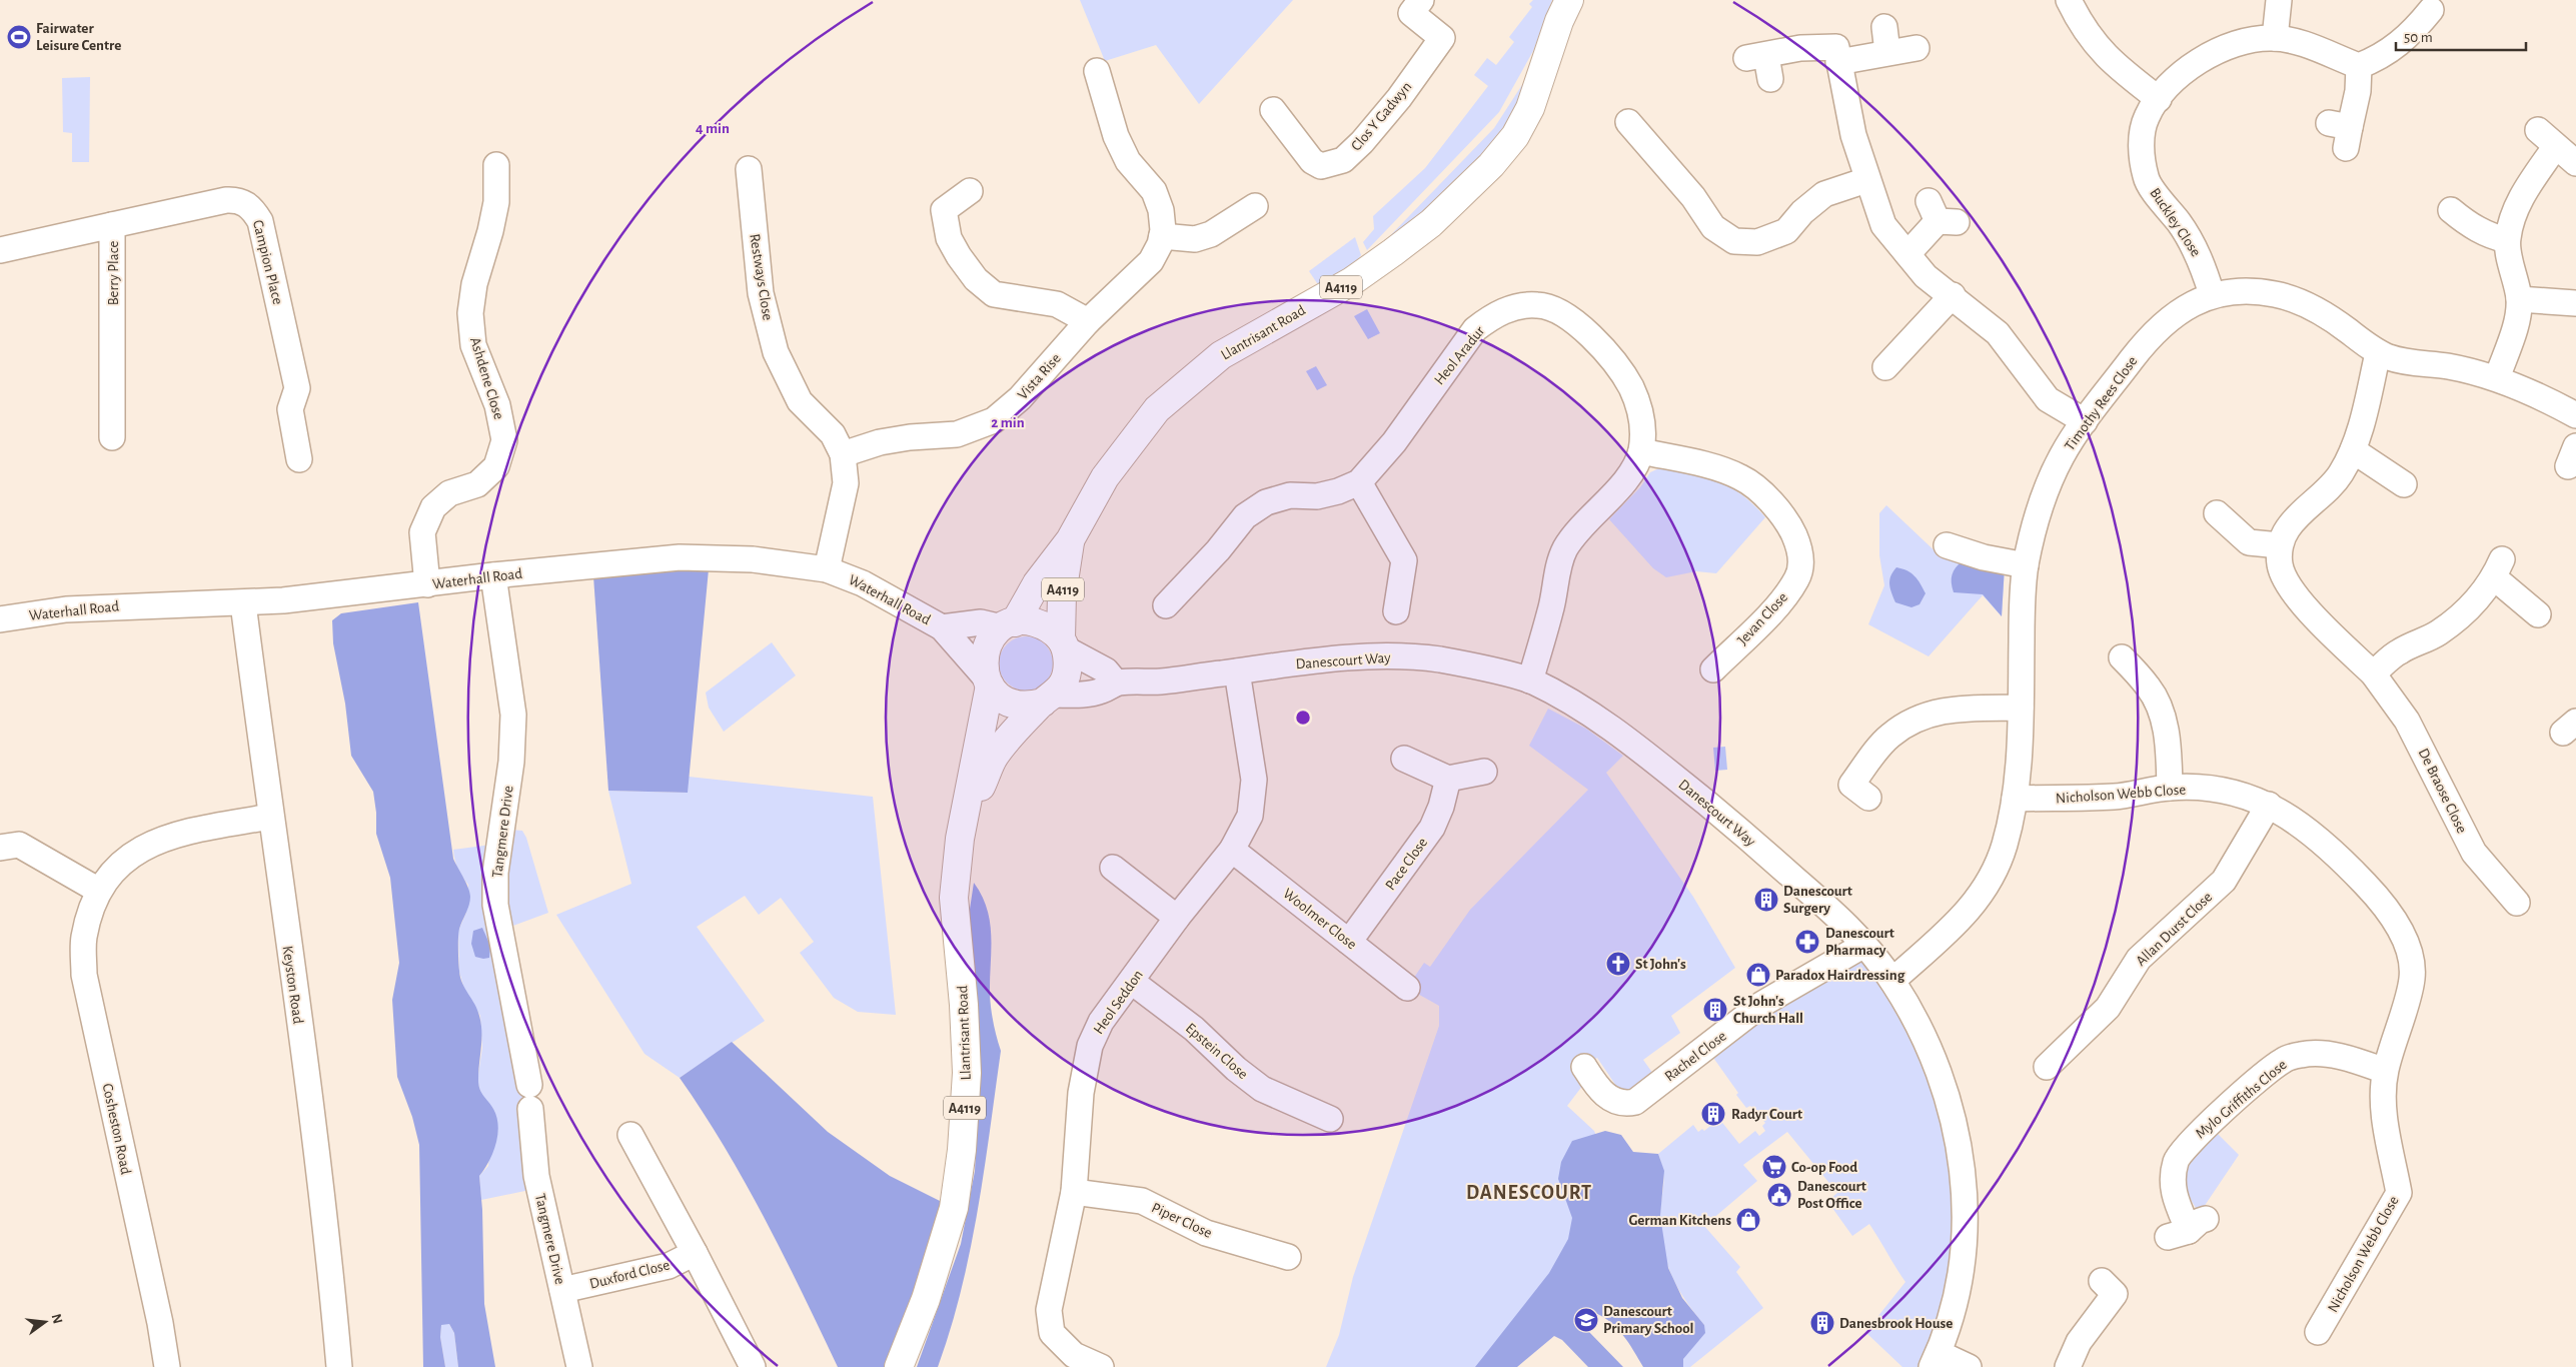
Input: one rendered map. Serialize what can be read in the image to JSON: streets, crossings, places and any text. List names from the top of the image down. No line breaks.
{"streets":{"main road":["A4119","Llantrisant Road"],"street":["Clos Y Gadwyn","Buckley Close","Campion Place","Berry Place","Restways Close","Heol Aradur","Vista Rise","Ashdene Close","Timothy Rees Close","Waterhall Road","Jevan Close","Danescourt Way","De Braose Close","Nicholson Webb Close","Tangmere Drive","Pace Close","Woolmer Close","Allan Durst Close","Keyston Road","Heol Seddon","Epstein Close","Rachel Close","Mylo Griffiths Close","Cosheston Road","Piper Close","Duxford Close"]},"crossings":[["Buckley Close","Timothy Rees Close"],["Campion Place","Berry Place"],["Restways Close","Vista Rise"],["Restways Close","Waterhall Road"],["Llantrisant Road","Waterhall Road"],["Llantrisant Road","Danescourt Way"],["Heol Aradur","Jevan Close"],["Heol Aradur","Danescourt Way"],["Ashdene Close","Waterhall Road"],["Timothy Rees Close","Danescourt Way"],["Timothy Rees Close","Nicholson Webb Close"],["Waterhall Road","Danescourt Way"],["Waterhall Road","Tangmere Drive"],["Waterhall Road","Keyston Road"],["Danescourt Way","Heol Seddon"],["Danescourt Way","Rachel Close"],["Nicholson Webb Close","Allan Durst Close"],["Nicholson Webb Close","Mylo Griffiths Close"],["Tangmere Drive","Duxford Close"],["Pace Close","Woolmer Close"],["Woolmer Close","Heol Seddon"],["Keyston Road","Cosheston Road"],["Heol Seddon","Epstein Close"],["Heol Seddon","Piper Close"]],"districts":["DANESCOURT"],"places":{"sports":["Fairwater Leisure Centre"],"building":["Danescourt Surgery","St John's Church Hall","Radyr Court","Danesbrook House"],"pharmacy":["Danescourt Pharmacy"],"church":["St John's"],"shop":["Paradox Hairdressing","German Kitchens"],"supermarket":["Co-op Food"],"public building":["Danescourt Post Office"],"school or university":["Danescourt Primary School"]},"scale_bar":"50 m","north":"right","rings":["4 min","2 min"]}
